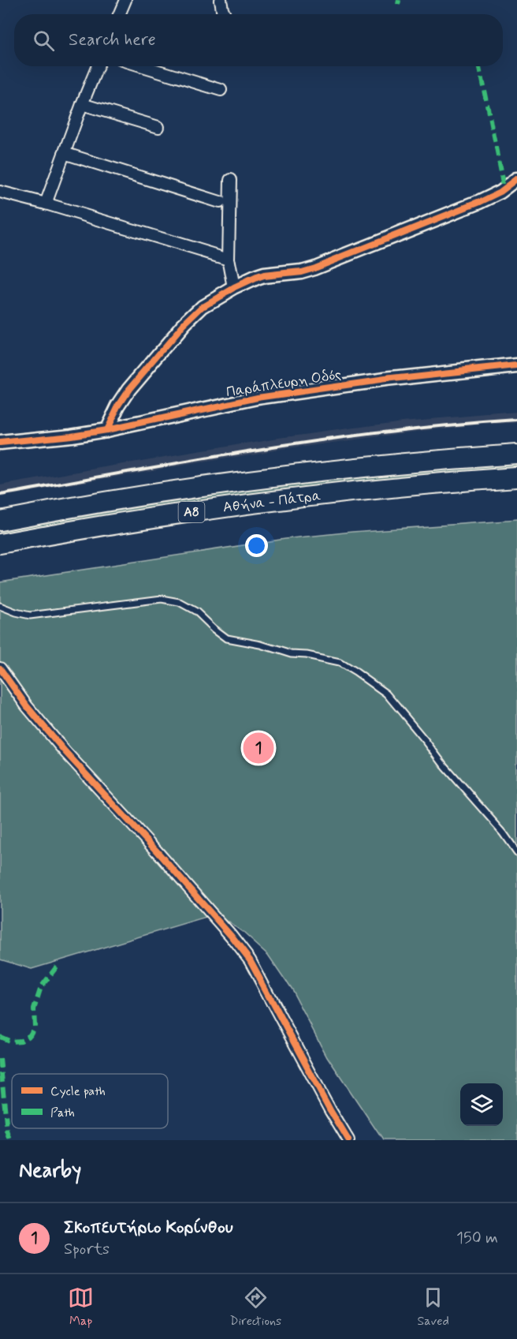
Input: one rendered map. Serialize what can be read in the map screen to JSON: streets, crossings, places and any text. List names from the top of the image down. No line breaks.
{"streets":{"highway":["Αθήνα - Πάτρα","Α8"],"street":["Παράπλευρη Οδός"]},"legend":["Cycle path","Path"],"page":{"search":"Search here","pins":"1","heading":"Nearby","list":[{"mark":"1","name":"Σκοπευτήριο Κορίνθου","note":"Sports","value":"150 m"}],"nav":["Map","Directions","Saved"]}}
